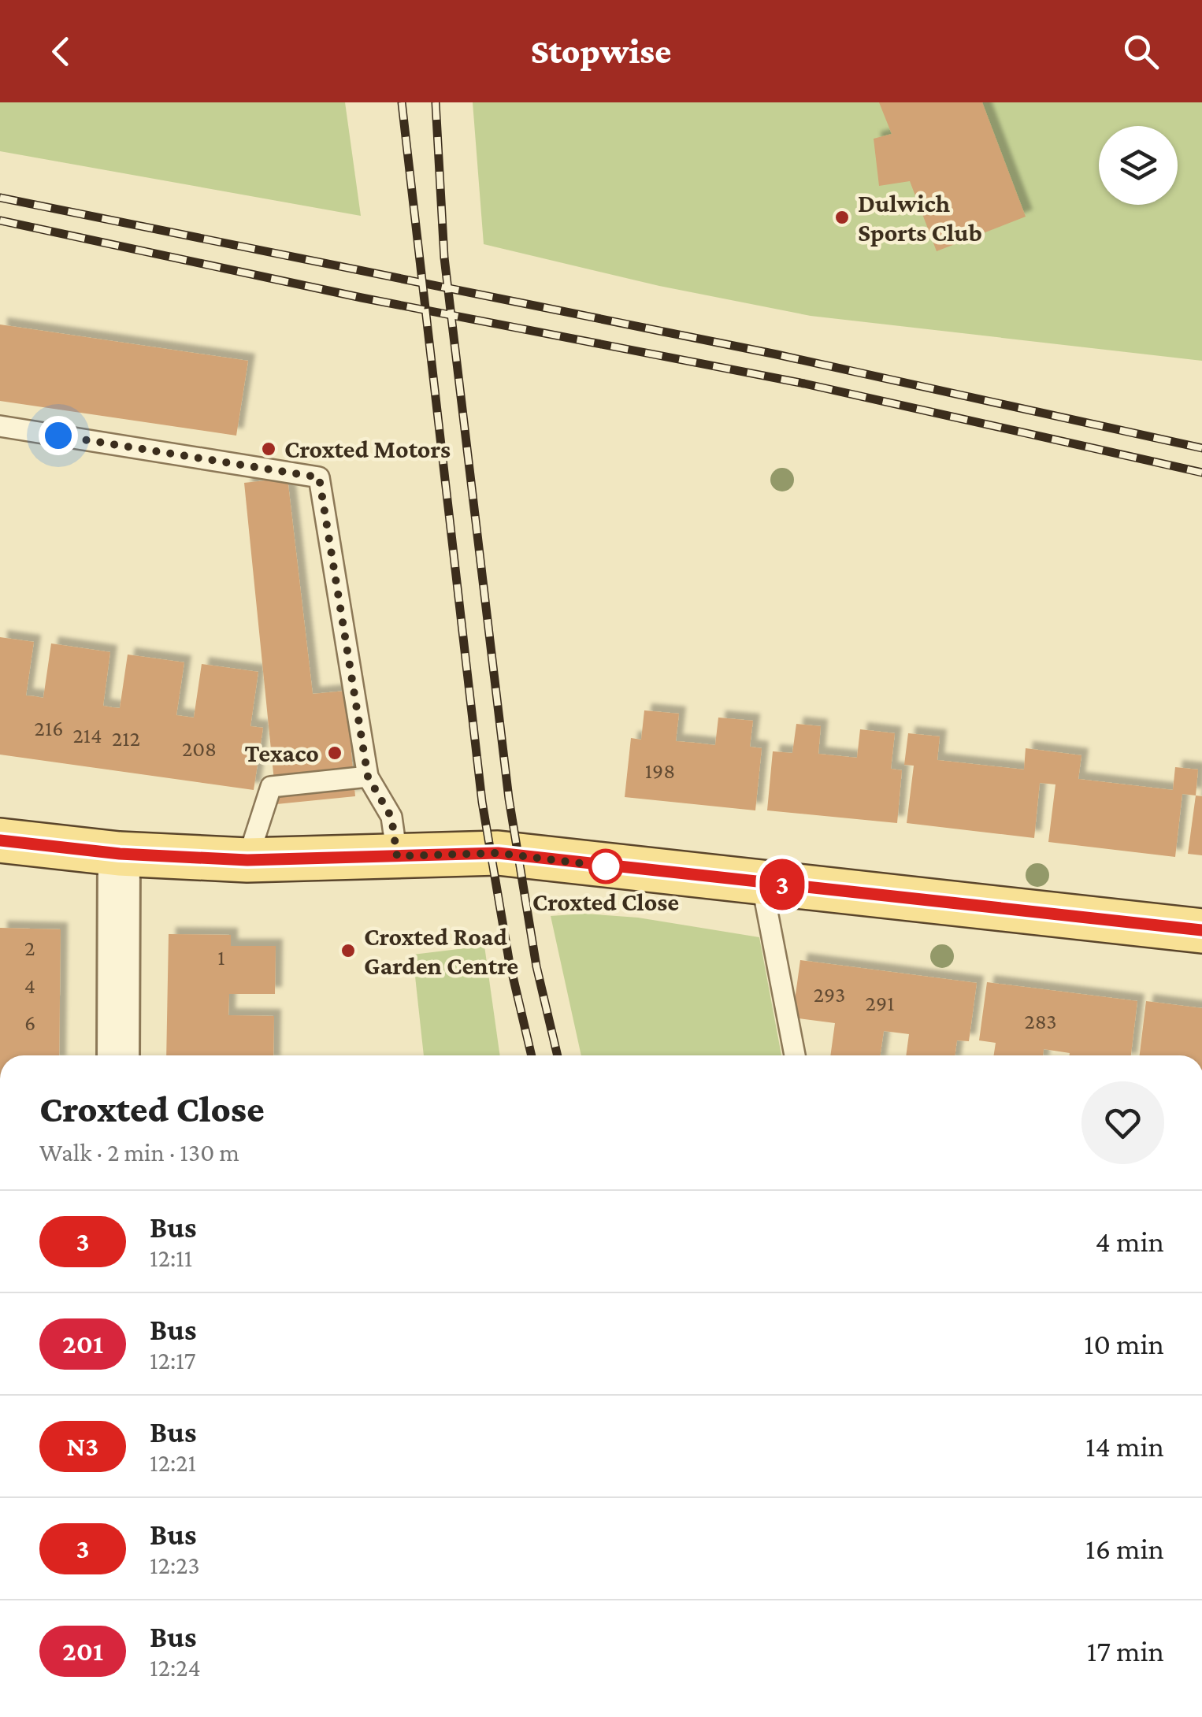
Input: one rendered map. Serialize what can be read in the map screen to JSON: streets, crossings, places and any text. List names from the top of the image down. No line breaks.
{"places":["Dulwich Sports Club","Croxted Motors","Texaco","Croxted Close","Croxted Road Garden Centre"],"lines":["bus line 3"],"house_numbers":["216","214","212","208","198","2","1","4","293","291","283","6"],"page":{"header":"Stopwise","on_map":"3","heading":["Croxted Close","Walk · 2 min · 130 m"],"list":[{"mark":"3","name":"Bus","note":"12:11","value":"4 min"},{"mark":"201","name":"Bus","note":"12:17","value":"10 min"},{"mark":"N3","name":"Bus","note":"12:21","value":"14 min"},{"mark":"3","name":"Bus","note":"12:23","value":"16 min"},{"mark":"201","name":"Bus","note":"12:24","value":"17 min"}]}}
